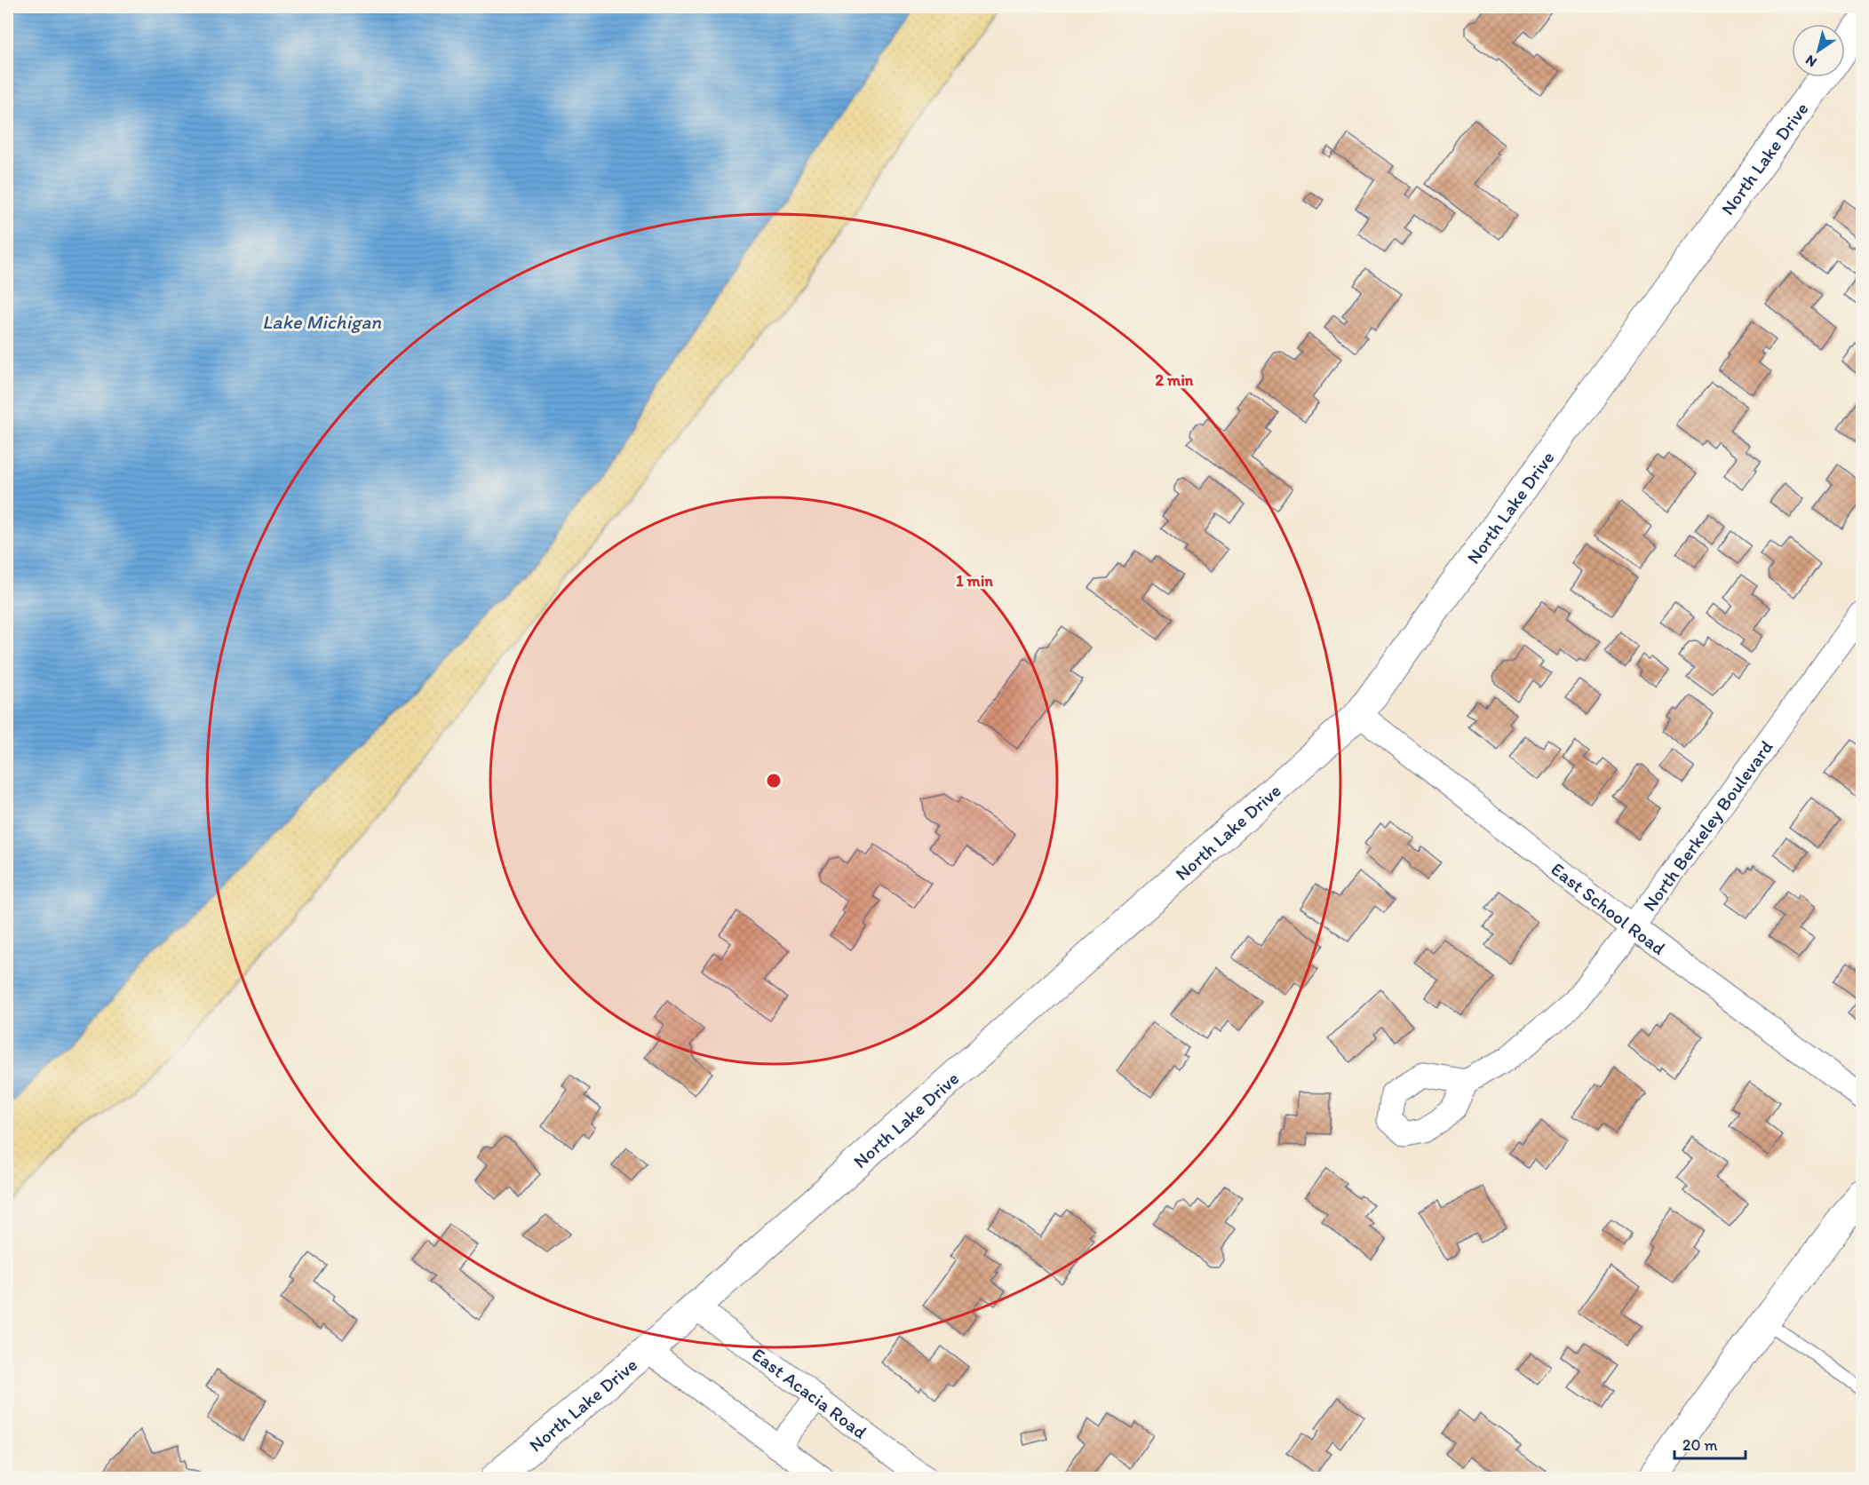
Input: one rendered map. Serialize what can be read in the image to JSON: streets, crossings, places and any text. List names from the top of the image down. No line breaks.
{"streets":{"main road":["North Lake Drive"],"street":["North Berkeley Boulevard","East School Road","East Acacia Road"]},"crossings":[["North Lake Drive","East School Road"],["North Lake Drive","East Acacia Road"],["North Berkeley Boulevard","East School Road"]],"water":["Lake Michigan"],"scale_bar":"20 m","north":"bottom left","rings":["2 min","1 min"]}
